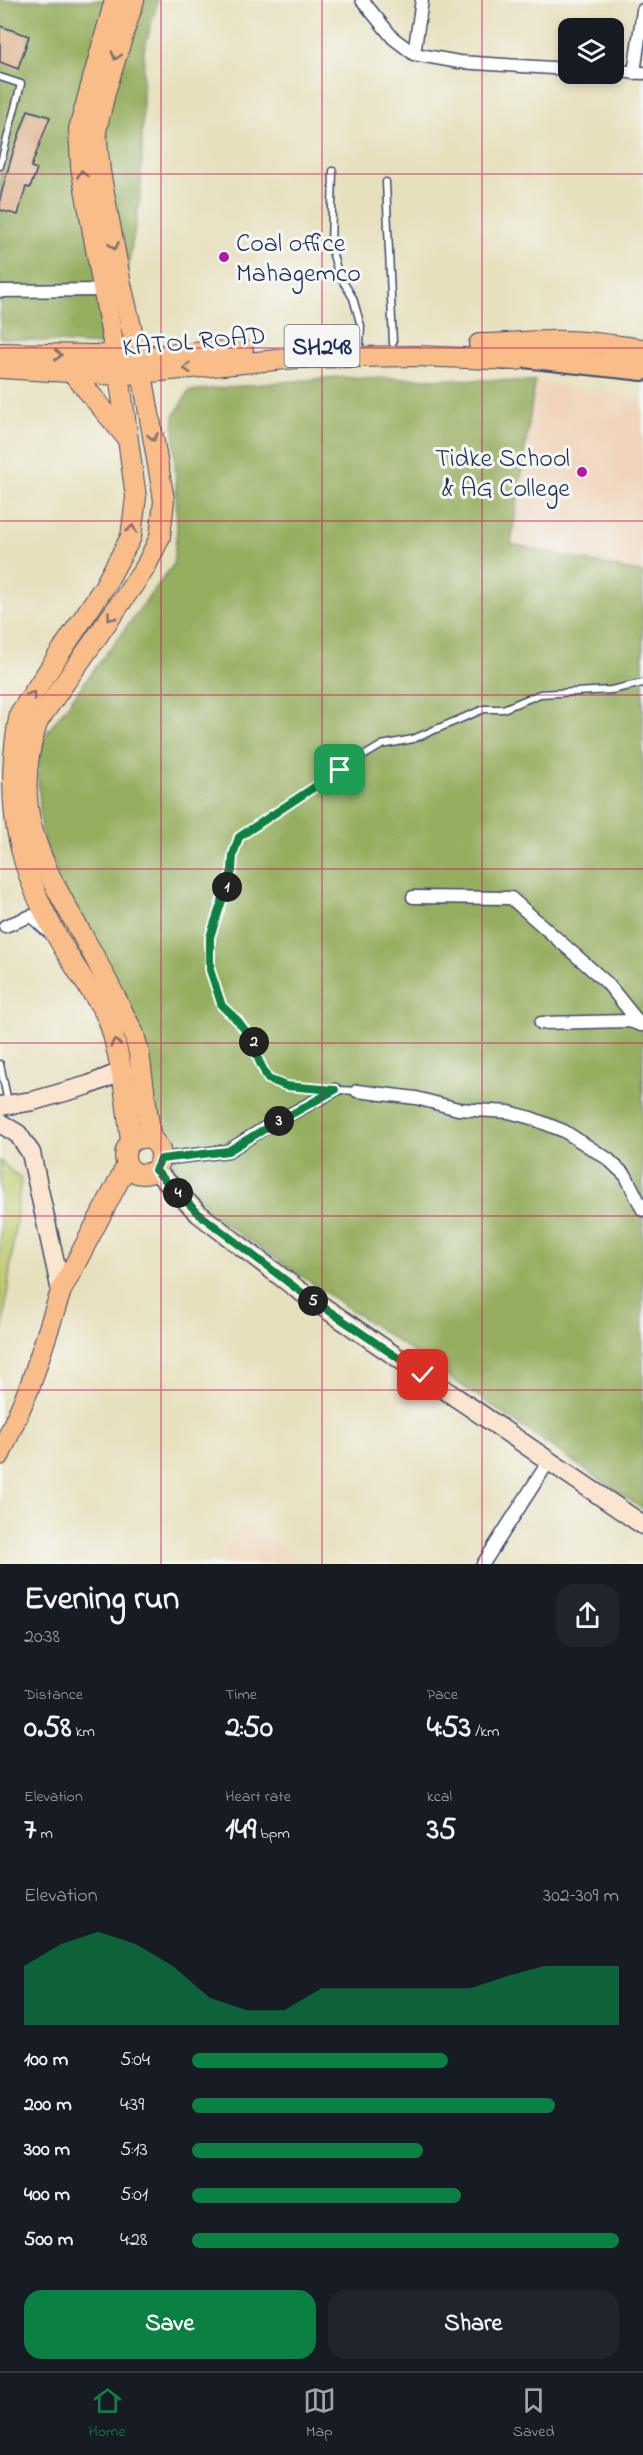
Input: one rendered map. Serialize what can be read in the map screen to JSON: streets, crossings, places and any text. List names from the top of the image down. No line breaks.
{"streets":{"main road":["KATOL ROAD","SH248"]},"places":["Coal office Mahagemco","Tidke School & AG College"],"page":{"pins":["1","2","3","4","5"],"heading":["Evening run","20:38"],"stats":[["Distance","0.58 km"],["Time","2:50"],["Pace","4:53 /km"],["Elevation","7 m"],["Heart rate","149 bpm"],["kcal","35"]],"chart":["Elevation","302–309 m"],"list":[{"name":"100 m","note":"5:04"},{"name":"200 m","note":"4:39"},{"name":"300 m","note":"5:13"},{"name":"400 m","note":"5:01"},{"name":"500 m","note":"4:28"}],"buttons":["Save","Share"],"tabs":["Home","Map","Saved"]}}
